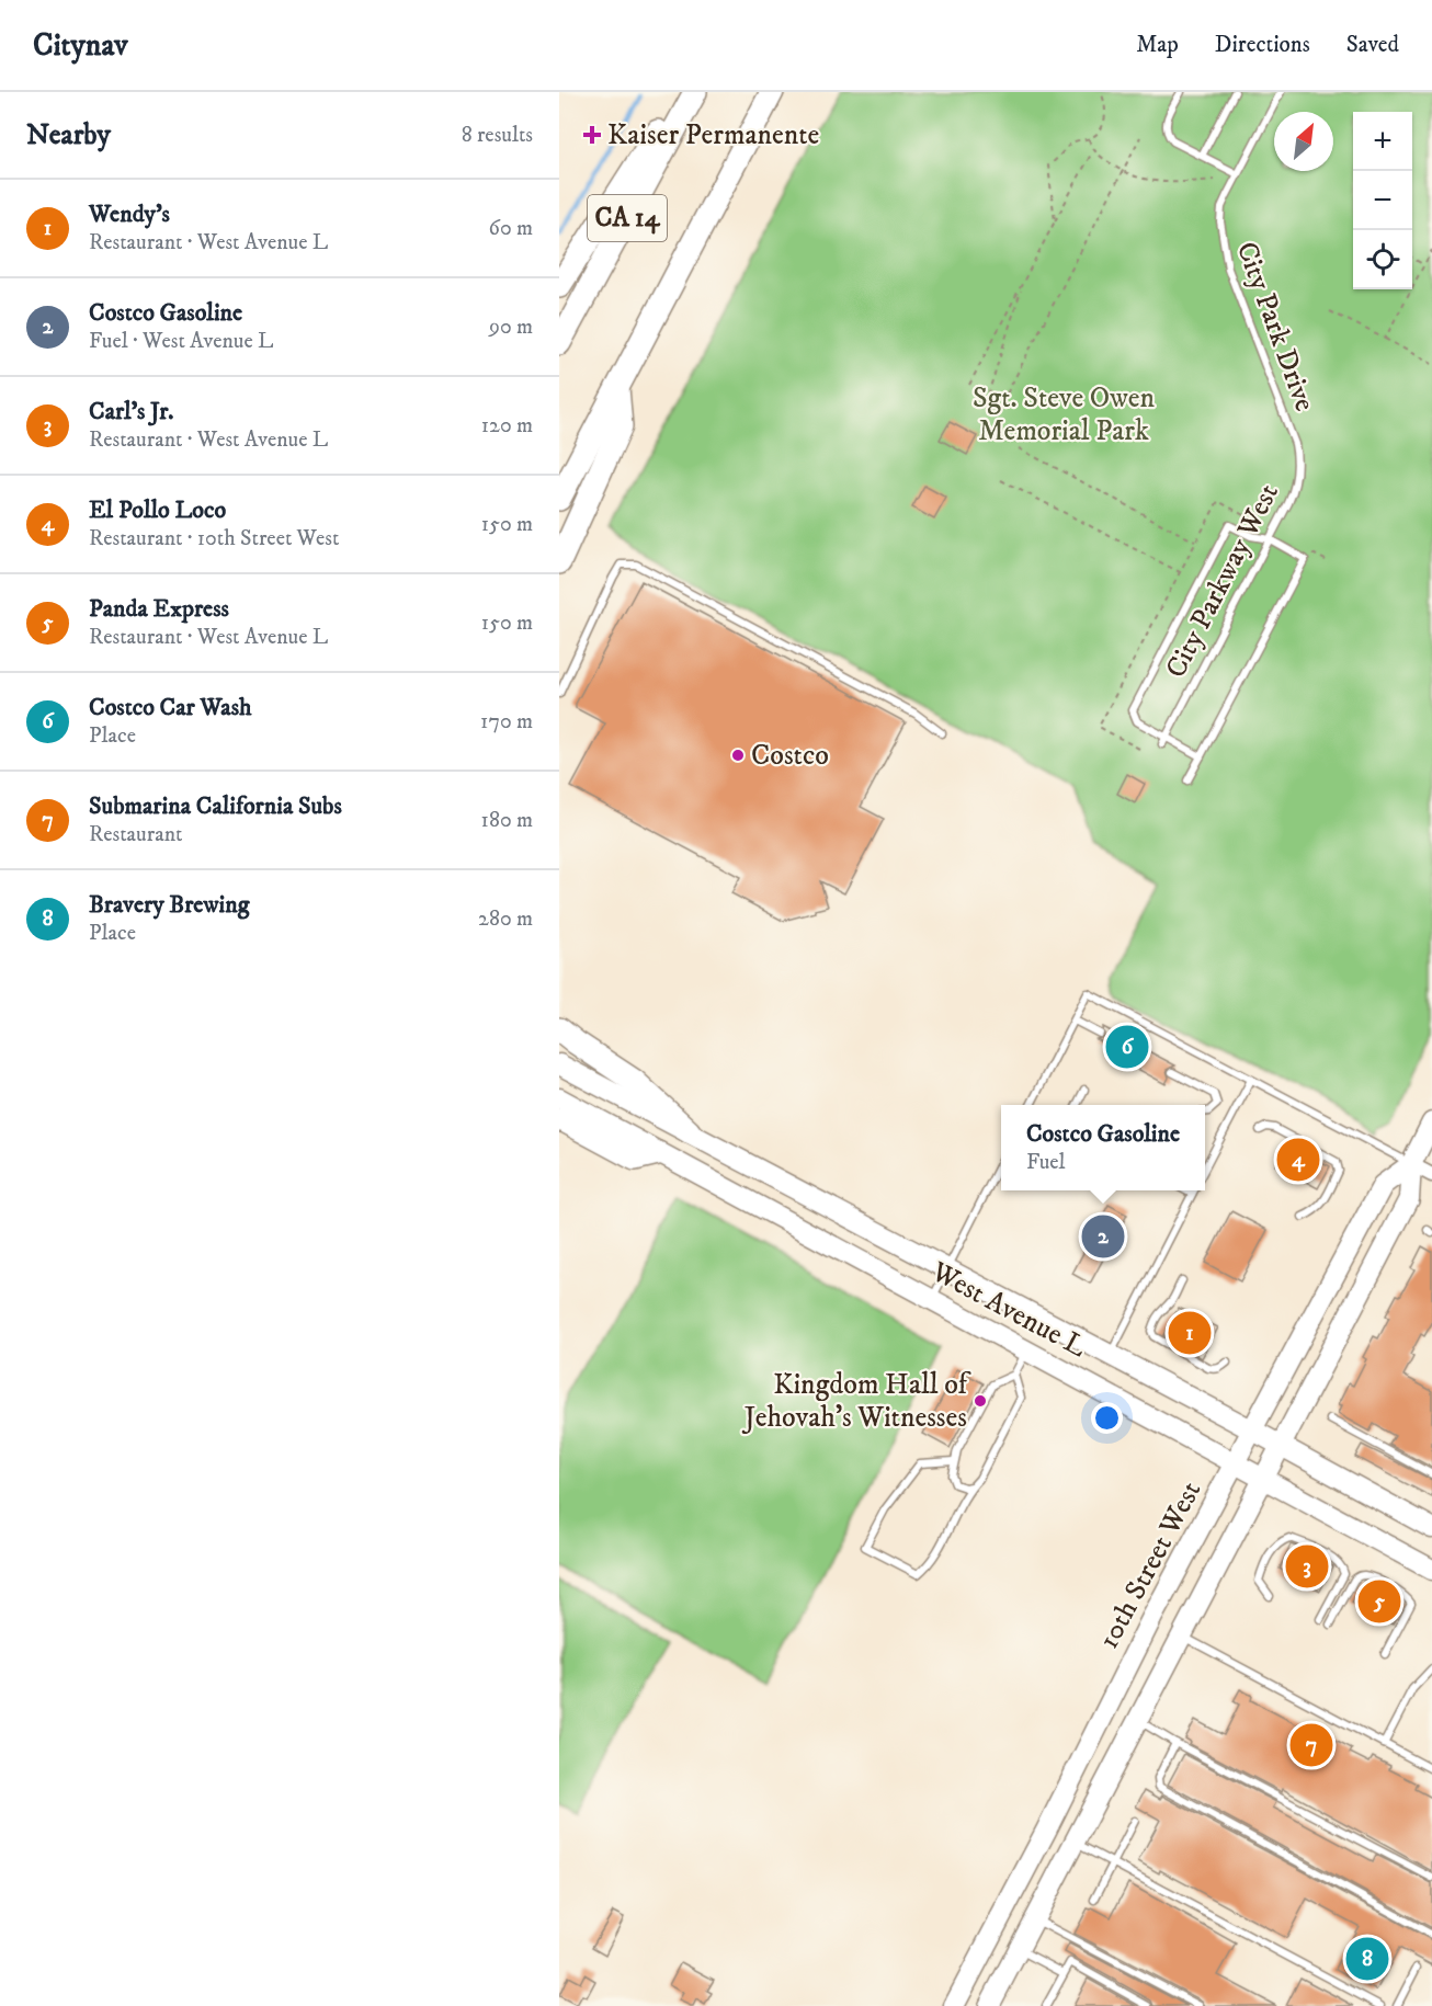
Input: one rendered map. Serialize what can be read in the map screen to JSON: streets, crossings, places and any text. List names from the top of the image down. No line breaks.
{"streets":{"highway":["CA 14"],"main road":["West Avenue L","10th Street West"],"lane":["City Park Drive","City Parkway West"]},"crossings":[["City Park Drive","City Parkway West"],["West Avenue L","10th Street West"]],"parks":["Sgt. Steve Owen Memorial Park"],"places":{"health":["Kaiser Permanente"],"other":["Costco","Kingdom Hall of Jehovah's Witnesses"]},"north":"top right","page":{"header":"Citynav","nav":["Map","Directions","Saved"],"heading":["Nearby","8 results"],"map_buttons":["+","−"],"list":[{"mark":"1","name":"Wendy's","note":"Restaurant · West Avenue L","value":"60 m"},{"mark":"2","name":"Costco Gasoline","note":"Fuel · West Avenue L","value":"90 m"},{"mark":"3","name":"Carl's Jr.","note":"Restaurant · West Avenue L","value":"120 m"},{"mark":"4","name":"El Pollo Loco","note":"Restaurant · 10th Street West","value":"150 m"},{"mark":"5","name":"Panda Express","note":"Restaurant · West Avenue L","value":"150 m"},{"mark":"6","name":"Costco Car Wash","note":"Place","value":"170 m"},{"mark":"7","name":"Submarina California Subs","note":"Restaurant","value":"180 m"},{"mark":"8","name":"Bravery Brewing","note":"Place","value":"280 m"}],"pins":["6","4","2","1","3","5","7","8"],"popup":["Costco Gasoline","Fuel"]}}
